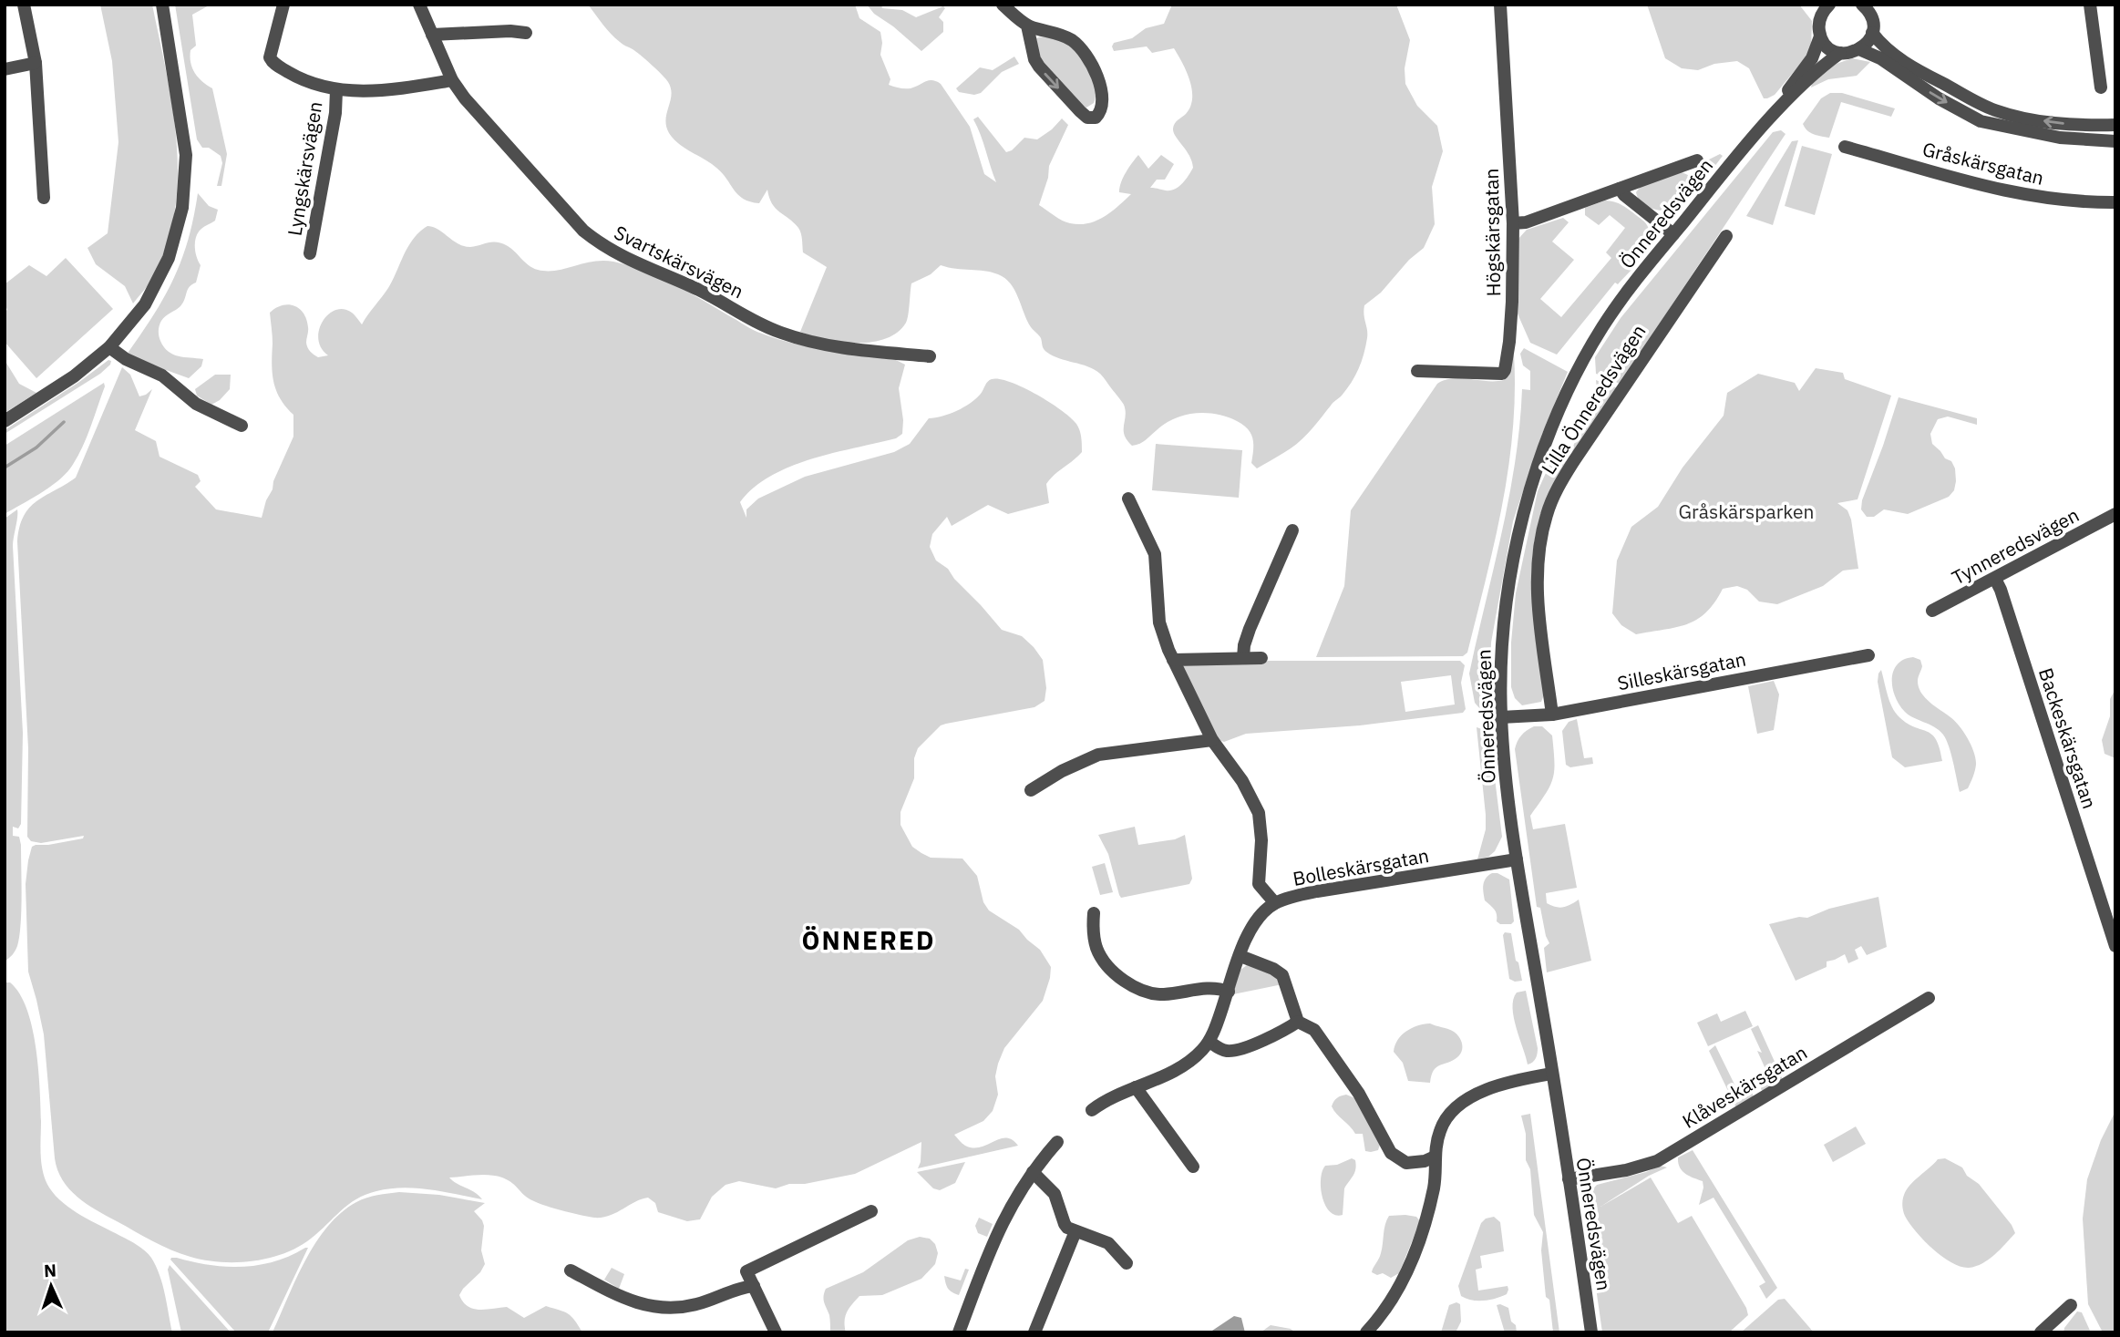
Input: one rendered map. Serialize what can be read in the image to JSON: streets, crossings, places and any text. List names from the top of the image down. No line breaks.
{"streets":{"street":["Gråskärsgatan","Lyngskärsvägen","Önneredsvägen","Högskärsgatan","Svartskärsvägen","Lilla Önneredsvägen","Tynneredsvägen","Silleskärsgatan","Backeskärsgatan","Bolleskärsgatan","Klåveskärsgatan"]},"crossings":[["Önneredsvägen","Silleskärsgatan"],["Önneredsvägen","Bolleskärsgatan"],["Önneredsvägen","Klåveskärsgatan"],["Lilla Önneredsvägen","Silleskärsgatan"],["Tynneredsvägen","Backeskärsgatan"]],"districts":["ÖNNERED"],"parks":["Gråskärsparken"],"north":"top"}
